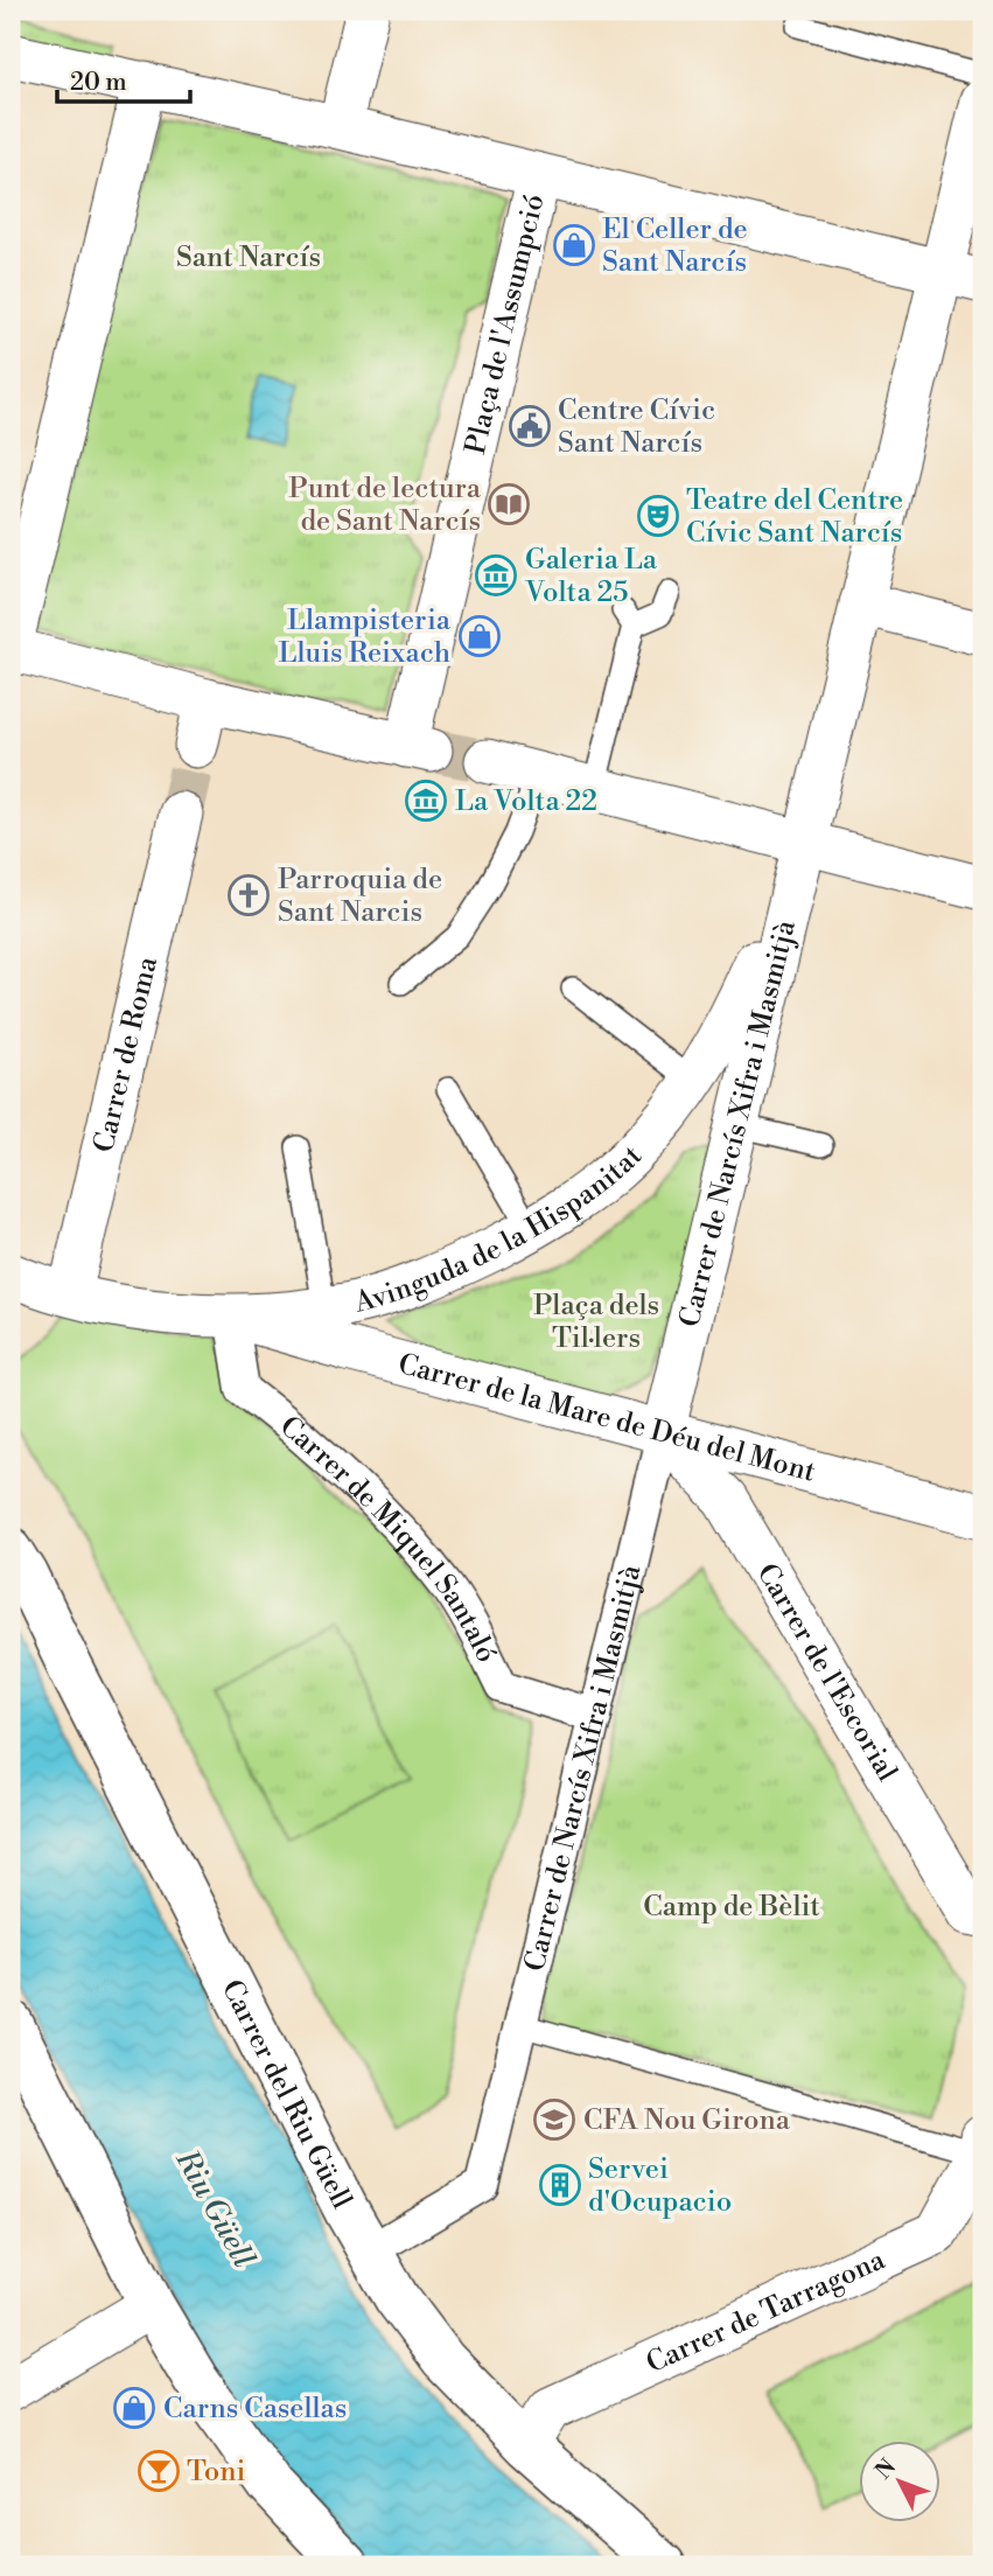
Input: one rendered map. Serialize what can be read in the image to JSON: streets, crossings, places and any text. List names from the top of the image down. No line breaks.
{"streets":{"street":["Plaça de l'Assumpció","Carrer de Roma","Carrer de Narcís Xifra i Masmitjà","Avinguda de la Hispanitat","Carrer de la Mare de Déu del Mont","Carrer de Miquel Santaló","Carrer de l'Escorial","Carrer del Riu Güell","Carrer de Tarragona"]},"crossings":[["Carrer de Roma","Avinguda de la Hispanitat"],["Carrer de Narcís Xifra i Masmitjà","Avinguda de la Hispanitat"],["Carrer de Narcís Xifra i Masmitjà","Carrer de la Mare de Déu del Mont"],["Carrer de Narcís Xifra i Masmitjà","Carrer de Miquel Santaló"],["Carrer de Narcís Xifra i Masmitjà","Carrer de l'Escorial"],["Avinguda de la Hispanitat","Carrer de la Mare de Déu del Mont"],["Avinguda de la Hispanitat","Carrer de Miquel Santaló"],["Carrer de la Mare de Déu del Mont","Carrer de Miquel Santaló"],["Carrer de la Mare de Déu del Mont","Carrer de l'Escorial"],["Carrer del Riu Güell","Carrer de Tarragona"]],"water":["Riu Güell"],"parks":["Sant Narcís","Plaça dels Til·lers","Camp de Bèlit"],"places":{"shop":["El Celler de Sant Narcís","Llampisteria Lluis Reixach","Carns Casellas"],"public building":["Centre Cívic Sant Narcís"],"library":["Punt de lectura de Sant Narcís"],"theatre":["Teatre del Centre Cívic Sant Narcís"],"museum":["Galeria La Volta 25","La Volta 22"],"church":["Parroquia de Sant Narcis"],"school or university":["CFA Nou Girona"],"building":["Servei d'Ocupacio"],"bar":["Toni"]},"scale_bar":"20 m","north":"top left"}
